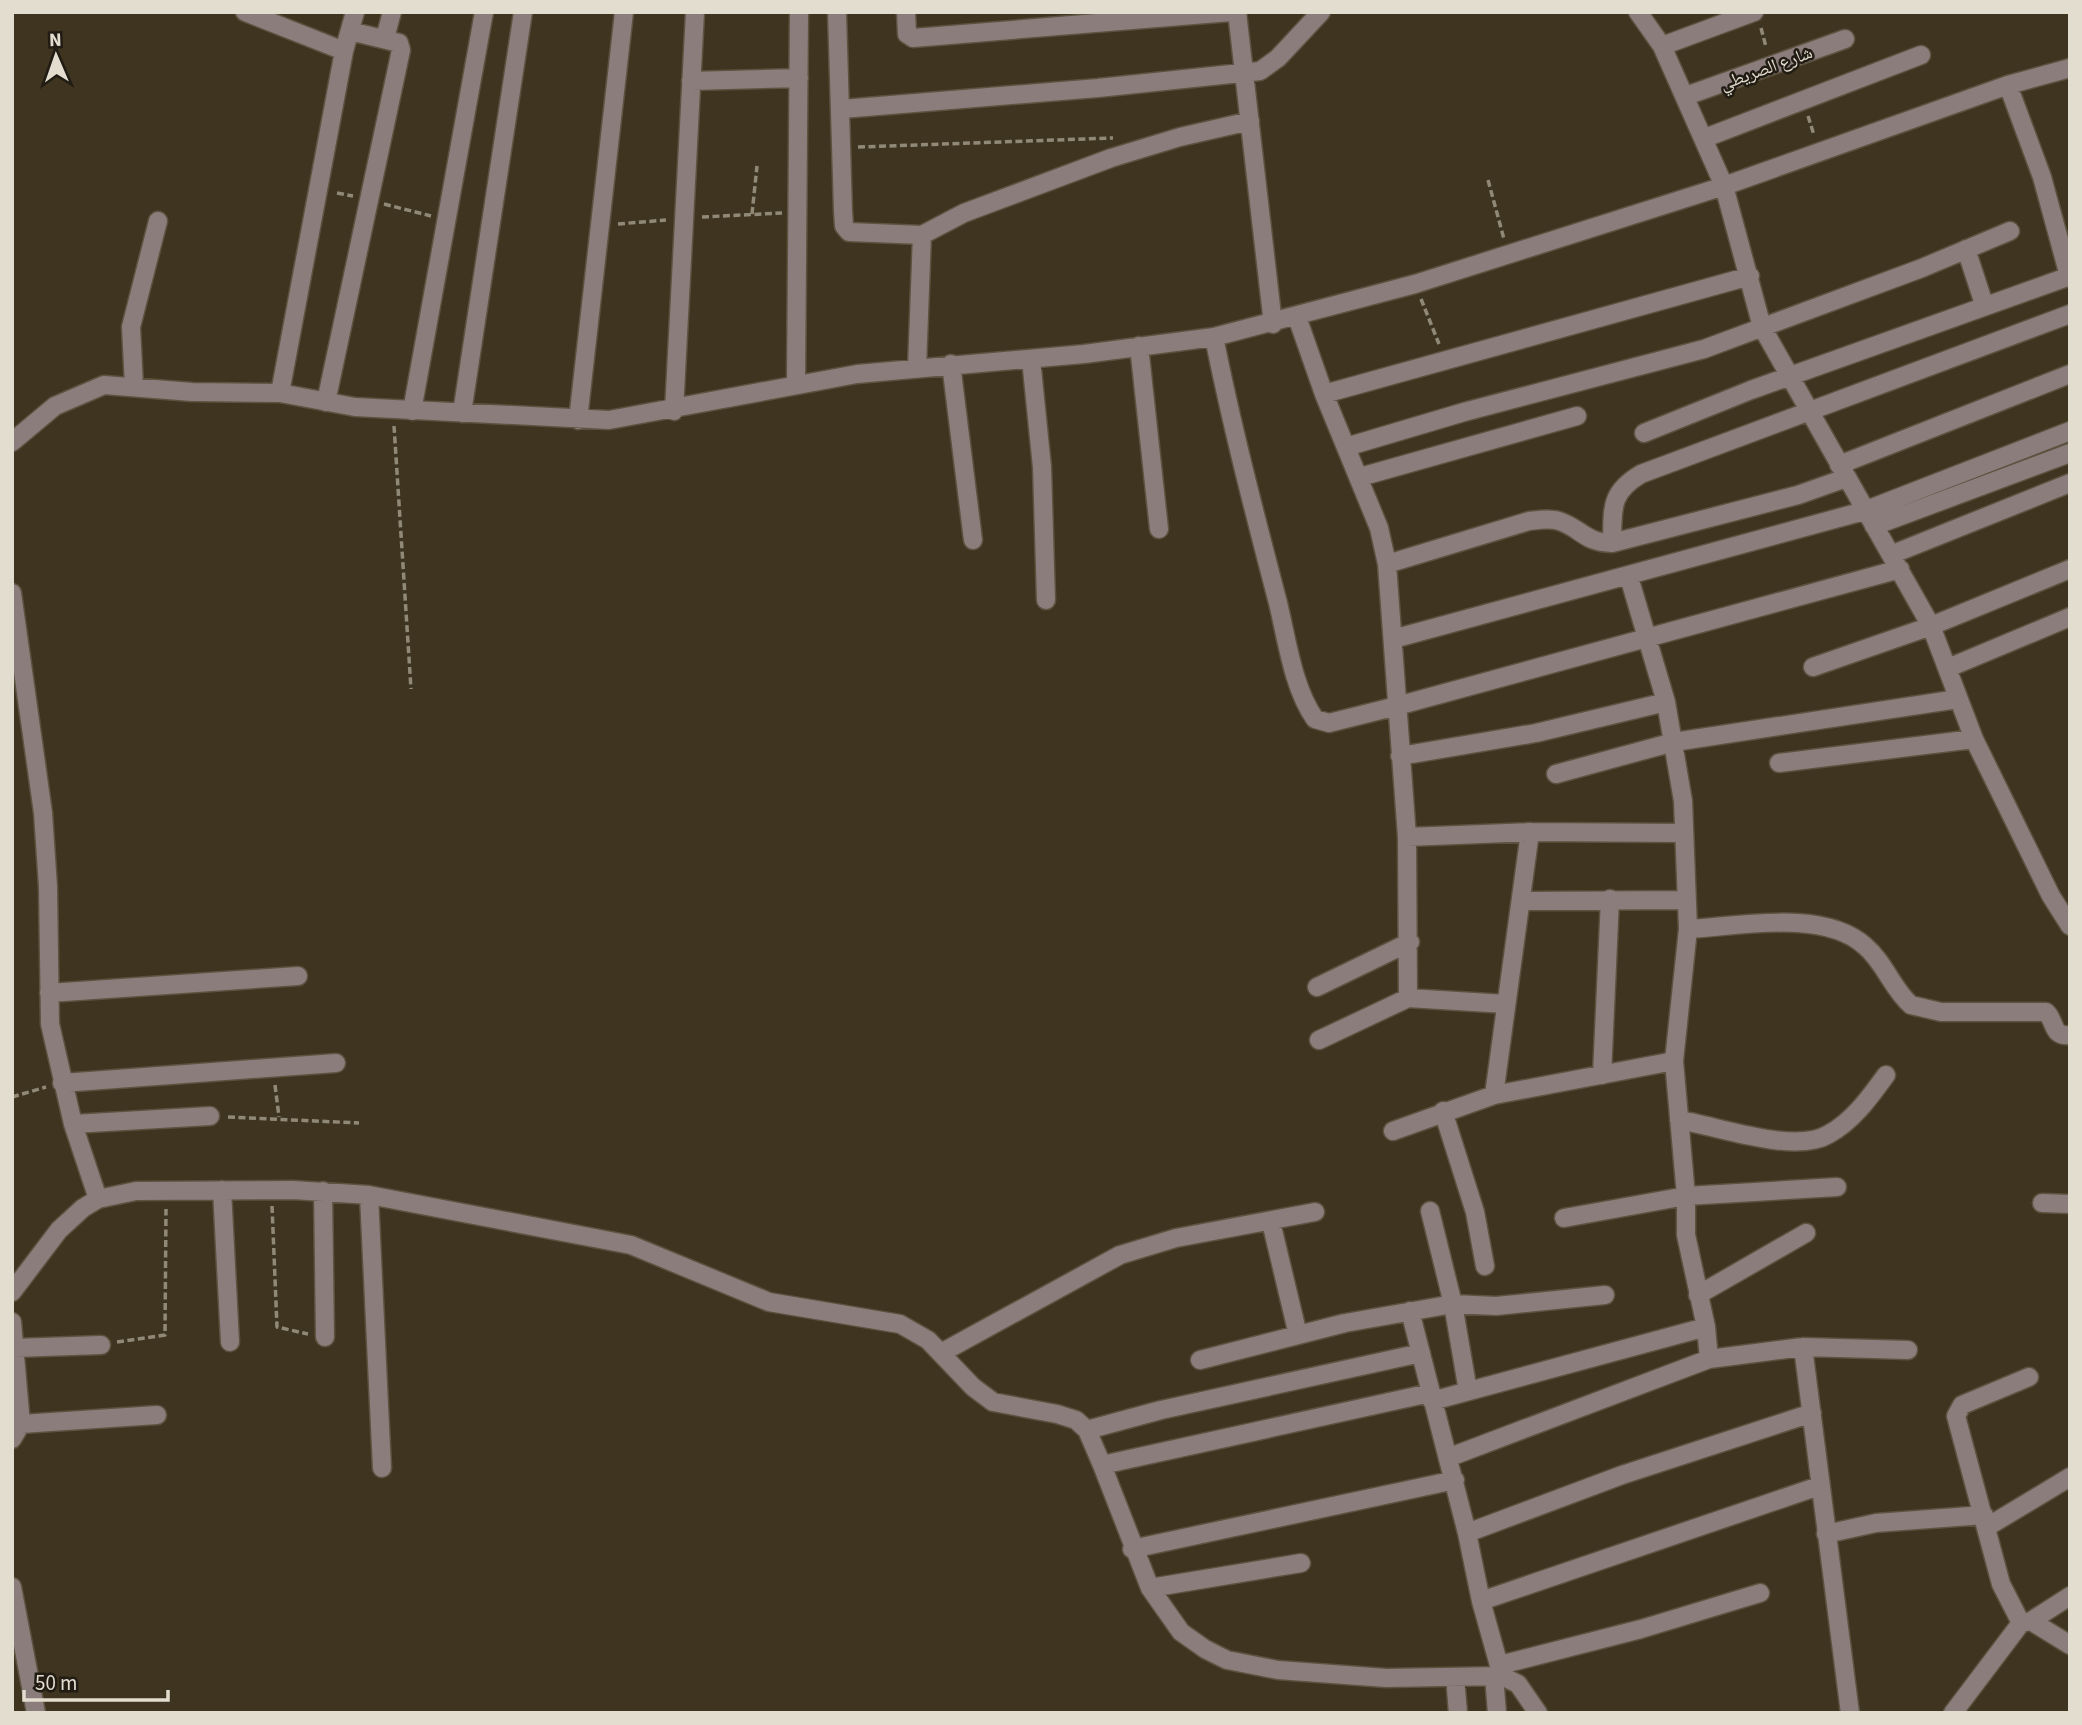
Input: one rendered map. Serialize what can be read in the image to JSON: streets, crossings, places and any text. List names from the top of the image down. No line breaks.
{"streets":{"street":["شارع الصريطي"]},"scale_bar":"50 m","north":"top"}
